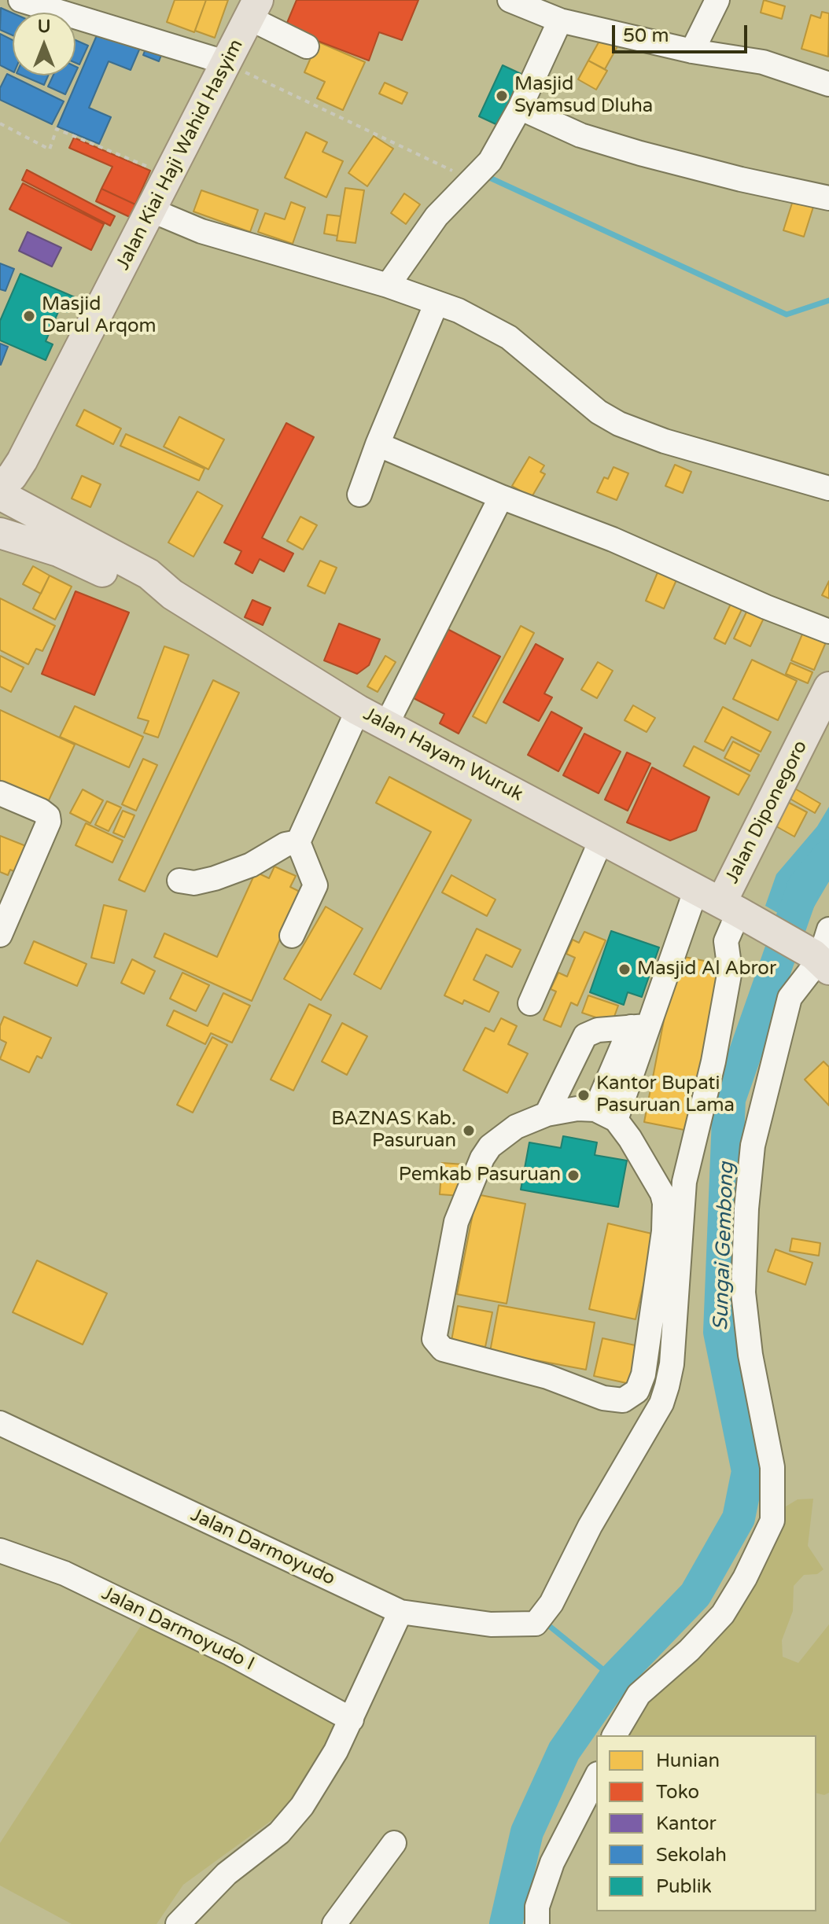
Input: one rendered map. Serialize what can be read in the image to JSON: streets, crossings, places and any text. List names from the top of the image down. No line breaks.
{"streets":{"main road":["Jalan Kiai Haji Wahid Hasyim","Jalan Hayam Wuruk","Jalan Diponegoro"],"street":["Jalan Darmoyudo","Jalan Darmoyudo I"]},"crossings":[["Jalan Kiai Haji Wahid Hasyim","Jalan Hayam Wuruk"],["Jalan Hayam Wuruk","Jalan Diponegoro"],["Jalan Hayam Wuruk","Jalan Darmoyudo"],["Jalan Diponegoro","Jalan Darmoyudo"]],"water":["Sungai Gembong"],"places":["Masjid Syamsud Dluha","Masjid Darul Arqom","Masjid Al Abror","Kantor Bupati Pasuruan Lama","BAZNAS Kab. Pasuruan","Pemkab Pasuruan"],"legend":["Hunian","Toko","Kantor","Sekolah","Publik"],"scale_bar":"50 m","north":"top"}
